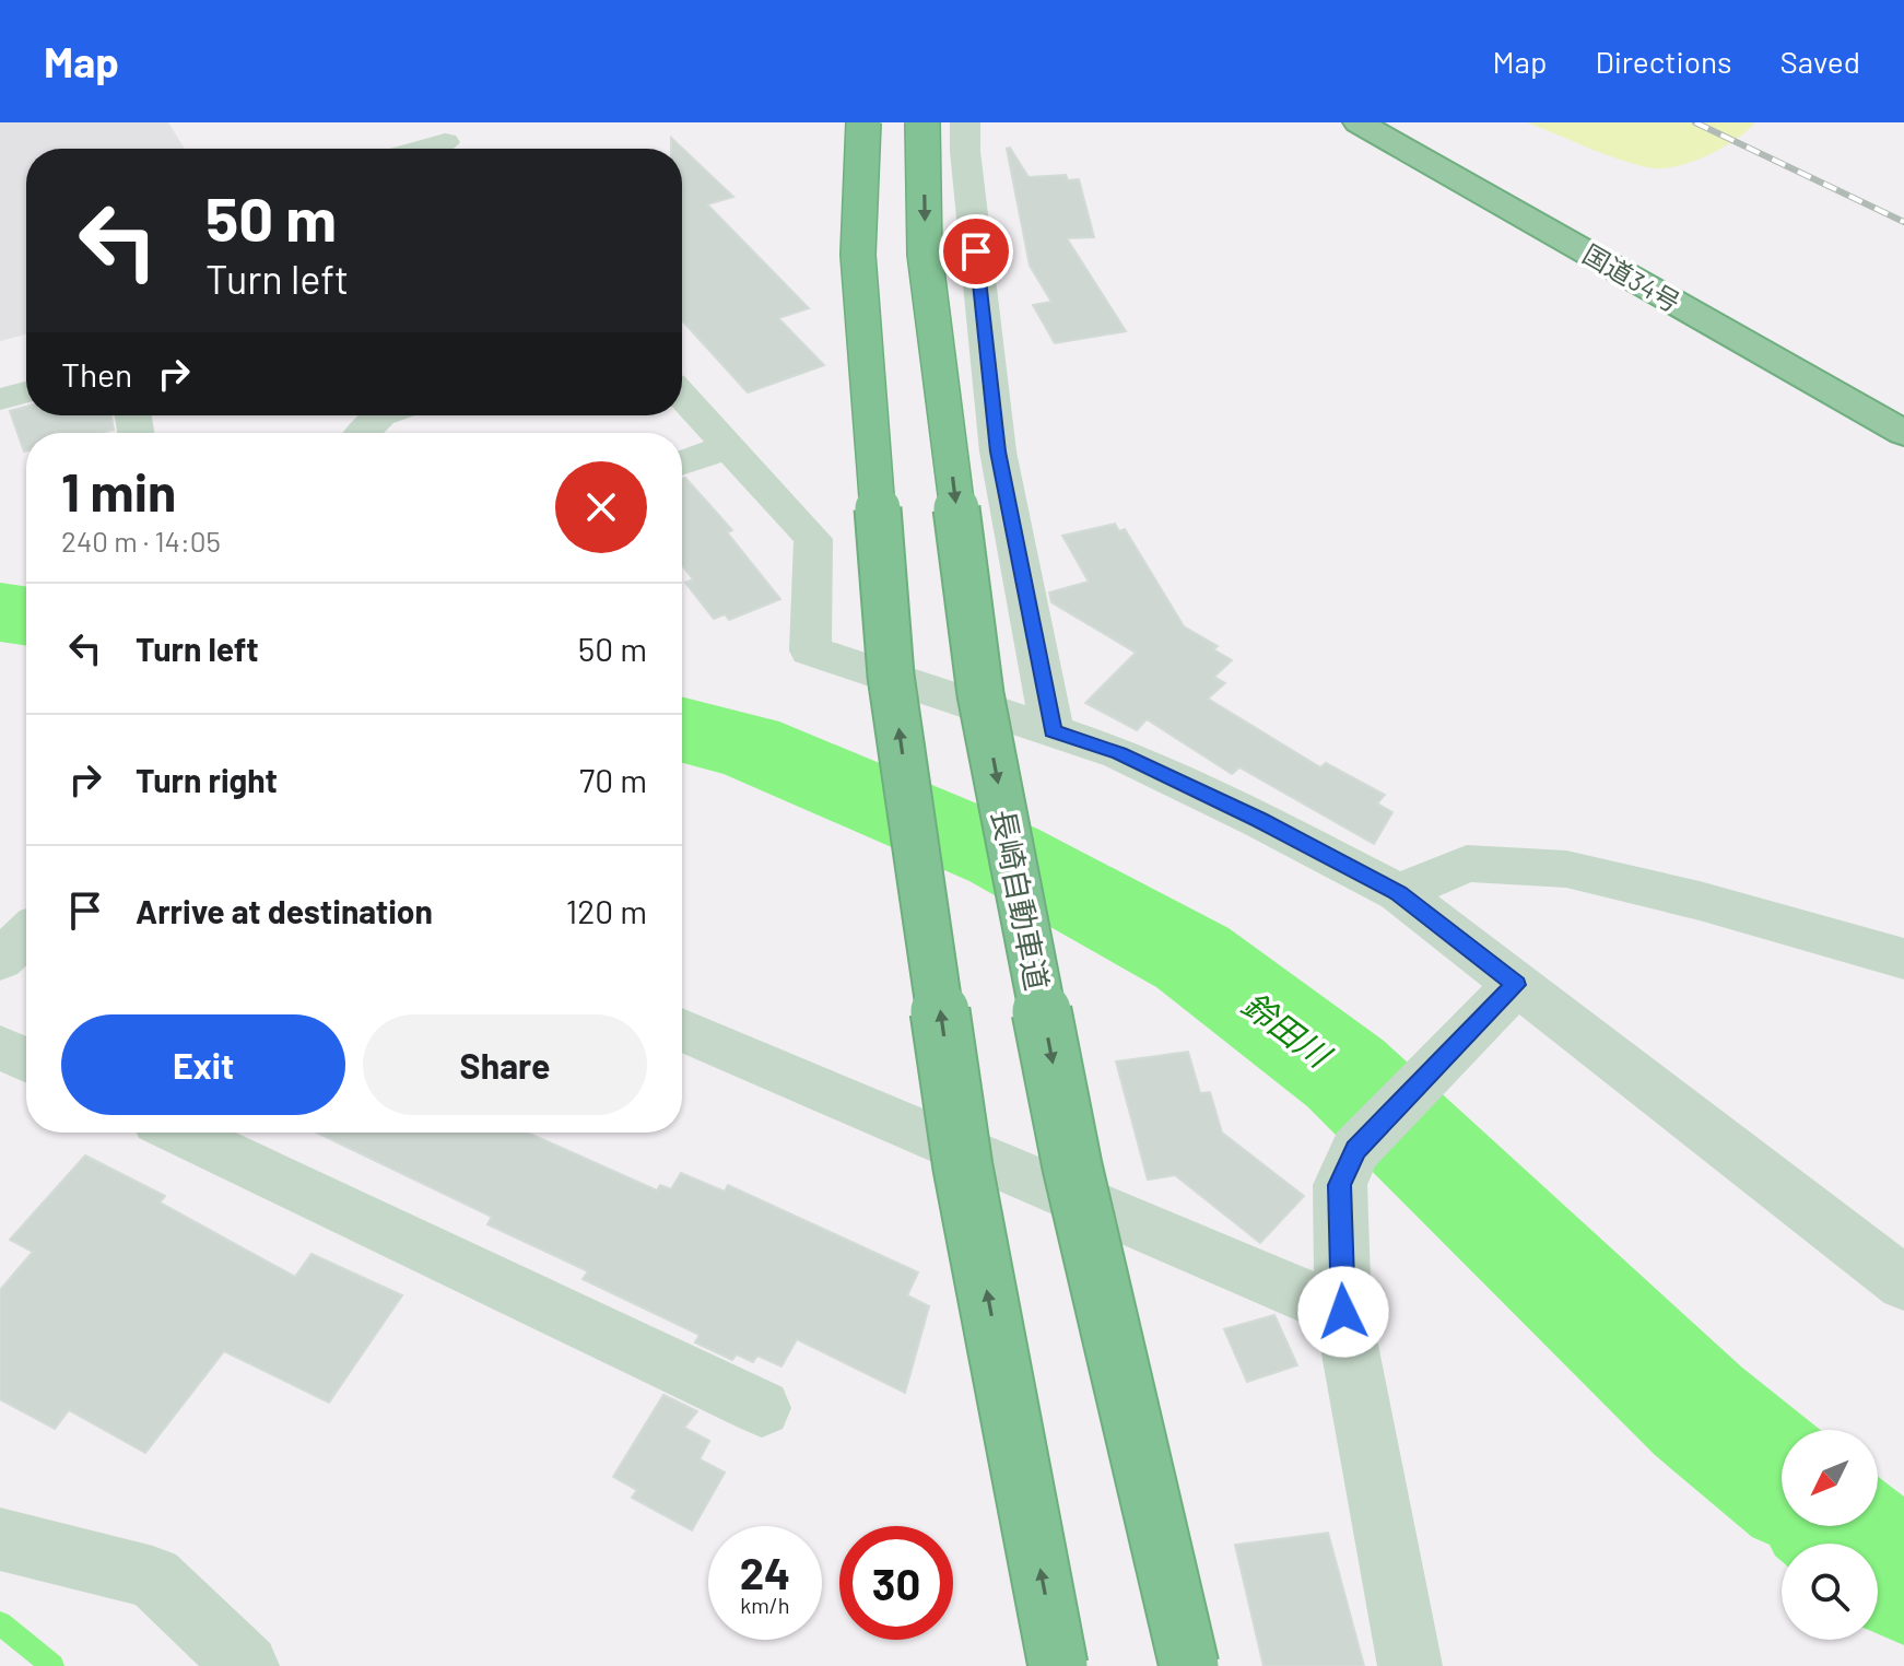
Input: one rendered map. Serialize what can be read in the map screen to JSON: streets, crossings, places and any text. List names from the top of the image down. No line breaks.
{"streets":{"highway":["国道34号","長崎自動車道"]},"water":["鈴田川"],"north":"bottom left","page":{"header":"Map","nav":["Map","Directions","Saved"],"turn":["50 m","Turn left"],"then":"Then","heading":["1 min","240 m · 14:05"],"list":[{"name":"Turn left","value":"50 m"},{"name":"Turn right","value":"70 m"},{"name":"Arrive at destination","value":"120 m"}],"buttons":["Exit","Share"],"speed":"24 km/h","limit":"30"}}
